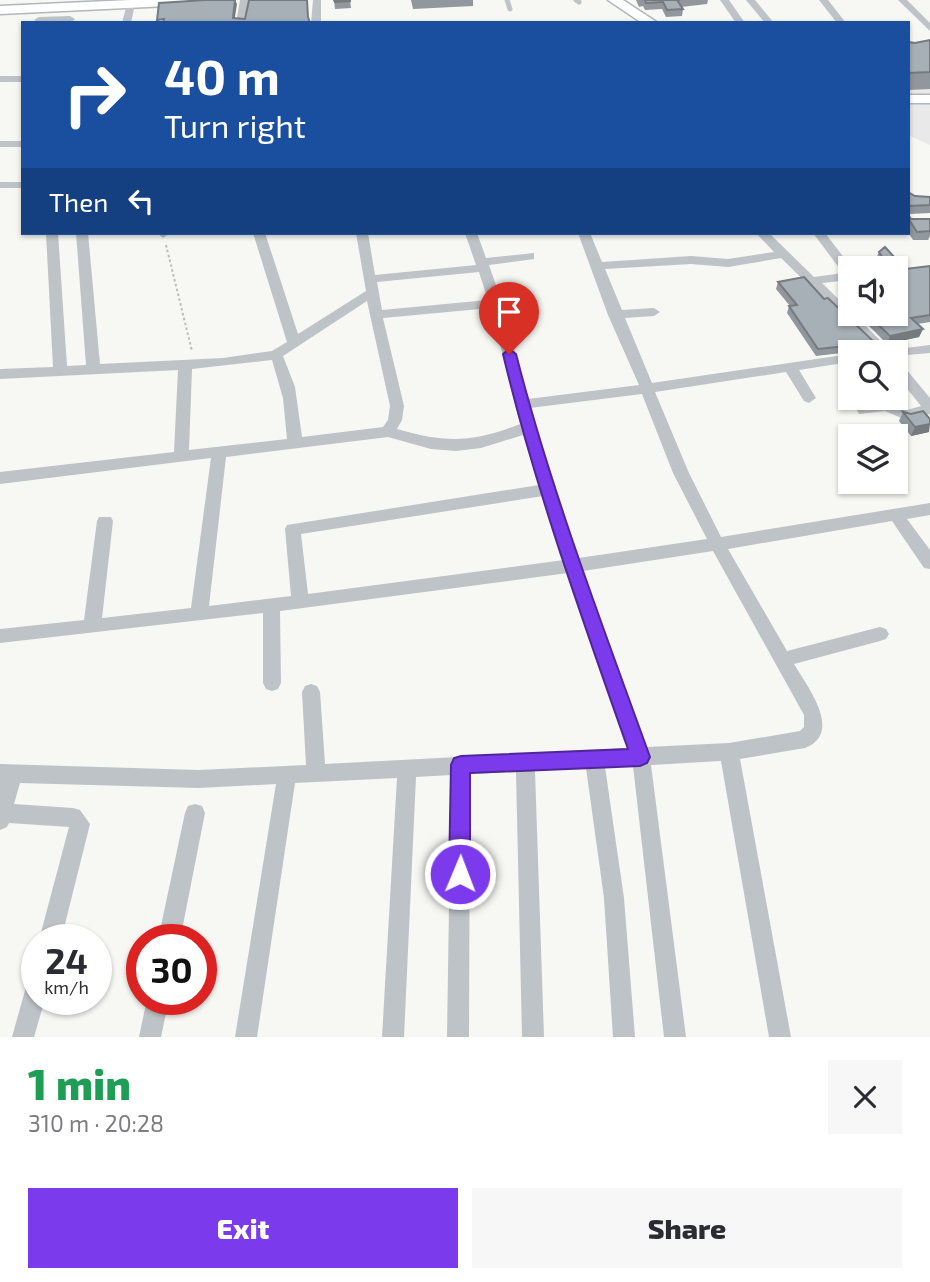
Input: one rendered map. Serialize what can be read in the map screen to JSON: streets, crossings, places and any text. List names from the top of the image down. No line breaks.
{"page":{"turn":["40 m","Turn right"],"then":"Then","speed":"24 km/h","limit":"30","heading":["1 min","310 m · 20:28"],"buttons":["Exit","Share"]}}
